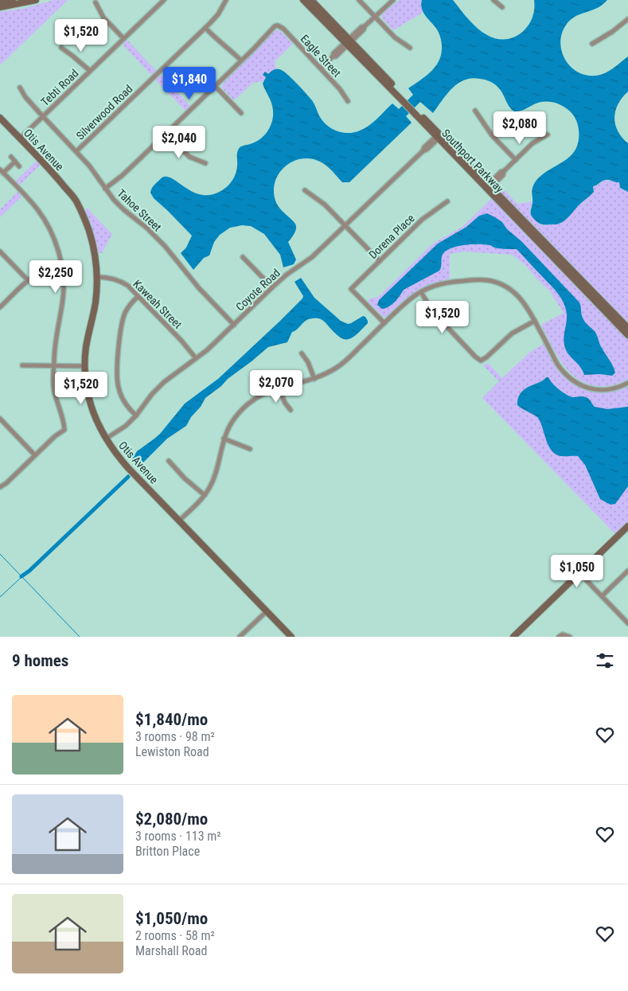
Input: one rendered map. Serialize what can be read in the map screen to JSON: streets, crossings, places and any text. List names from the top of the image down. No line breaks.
{"streets":{"street":["Eagle Street","Tebti Road","Silverwood Road","Otis Avenue","Southport Parkway","Tahoe Street","Dorena Place","Coyote Road","Kaweah Street"]},"crossings":[["Tebti Road","Otis Avenue"],["Tebti Road","Tahoe Street"],["Silverwood Road","Tahoe Street"],["Otis Avenue","Coyote Road"],["Otis Avenue","Kaweah Street"],["Southport Parkway","Coyote Road"],["Tahoe Street","Coyote Road"],["Coyote Road","Kaweah Street"]],"page":{"price":["$1,520","$1,840","$2,080","$2,040","$2,250","$1,520","$2,070","$1,520","$1,050"],"heading":"9 homes","list":[{"name":"$1,840/mo","note":"3 rooms · 98 m² · Lewiston Road"},{"name":"$2,080/mo","note":"3 rooms · 113 m² · Britton Place"},{"name":"$1,050/mo","note":"2 rooms · 58 m² · Marshall Road"}]}}
